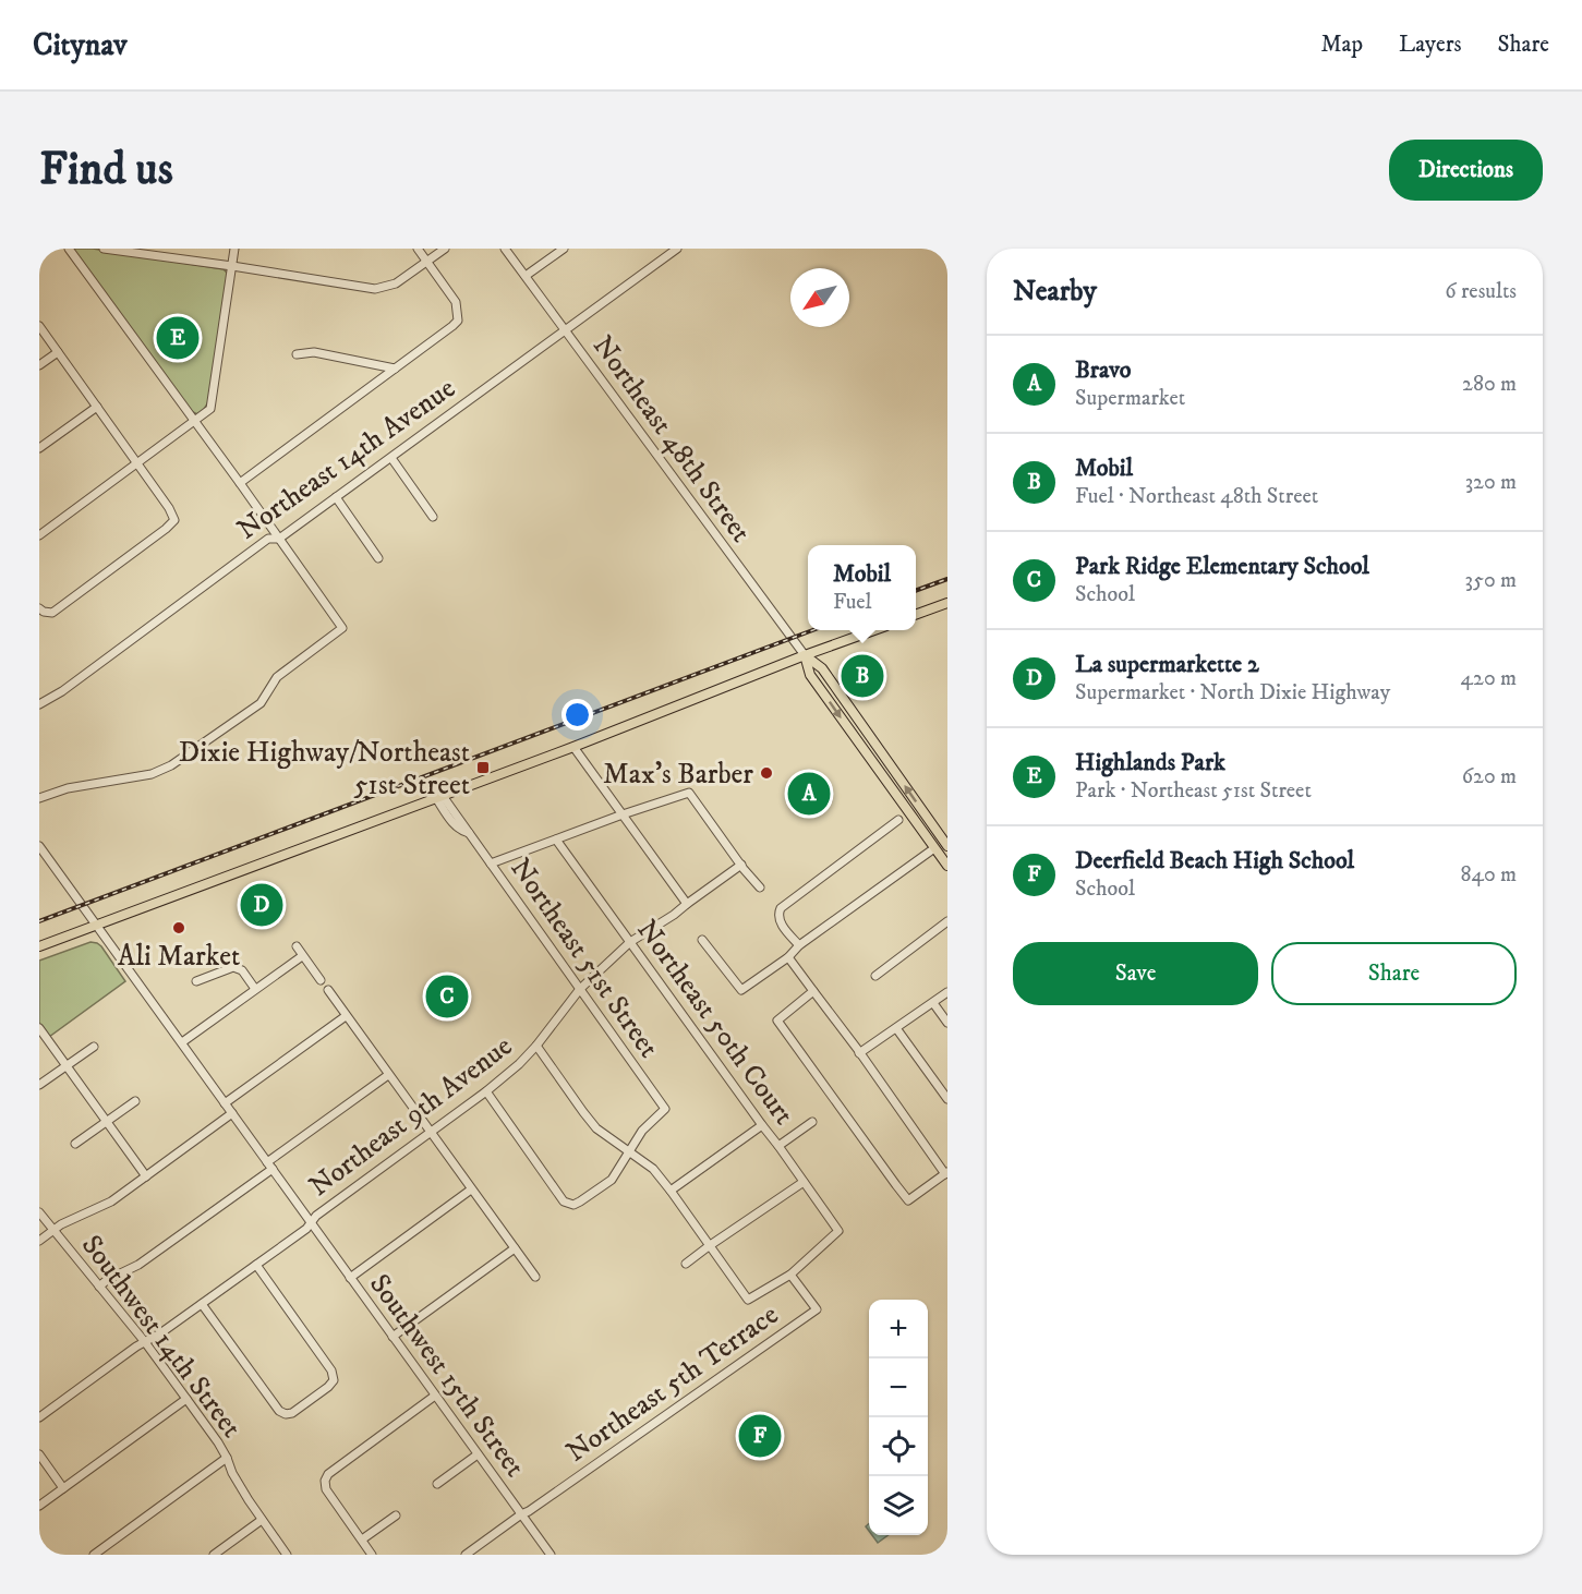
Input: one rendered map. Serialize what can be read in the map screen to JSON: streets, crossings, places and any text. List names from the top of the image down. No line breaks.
{"streets":{"main road":["Northeast 48th Street"],"street":["Northeast 14th Avenue","Northeast 51st Street","Northeast 50th Court","Northeast 9th Avenue","Southwest 14th Street","Southwest 15th Street","Northeast 5th Terrace"]},"crossings":[["Northeast 48th Street","Northeast 14th Avenue"],["Northeast 51st Street","Northeast 9th Avenue"],["Northeast 50th Court","Northeast 9th Avenue"],["Northeast 50th Court","Northeast 5th Terrace"],["Northeast 9th Avenue","Southwest 14th Street"],["Northeast 9th Avenue","Southwest 15th Street"],["Southwest 15th Street","Northeast 5th Terrace"]],"places":{"transit":["Dixie Highway/Northeast 51st Street"],"other":["Max’s Barber","Ali Market"]},"north":"bottom left","page":{"header":"Citynav","nav":["Map","Layers","Share"],"buttons":["Directions",["Save","Share"]],"title":"Find us","heading":["Nearby","6 results"],"pins":["E","B","A","D","C","F"],"list":[{"mark":"A","name":"Bravo","note":"Supermarket","value":"280 m"},{"mark":"B","name":"Mobil","note":"Fuel · Northeast 48th Street","value":"320 m"},{"mark":"C","name":"Park Ridge Elementary School","note":"School","value":"350 m"},{"mark":"D","name":"La supermarkette 2","note":"Supermarket · North Dixie Highway","value":"420 m"},{"mark":"E","name":"Highlands Park","note":"Park · Northeast 51st Street","value":"620 m"},{"mark":"F","name":"Deerfield Beach High School","note":"School","value":"840 m"}],"popup":["Mobil","Fuel"],"map_buttons":["+","−"]}}
